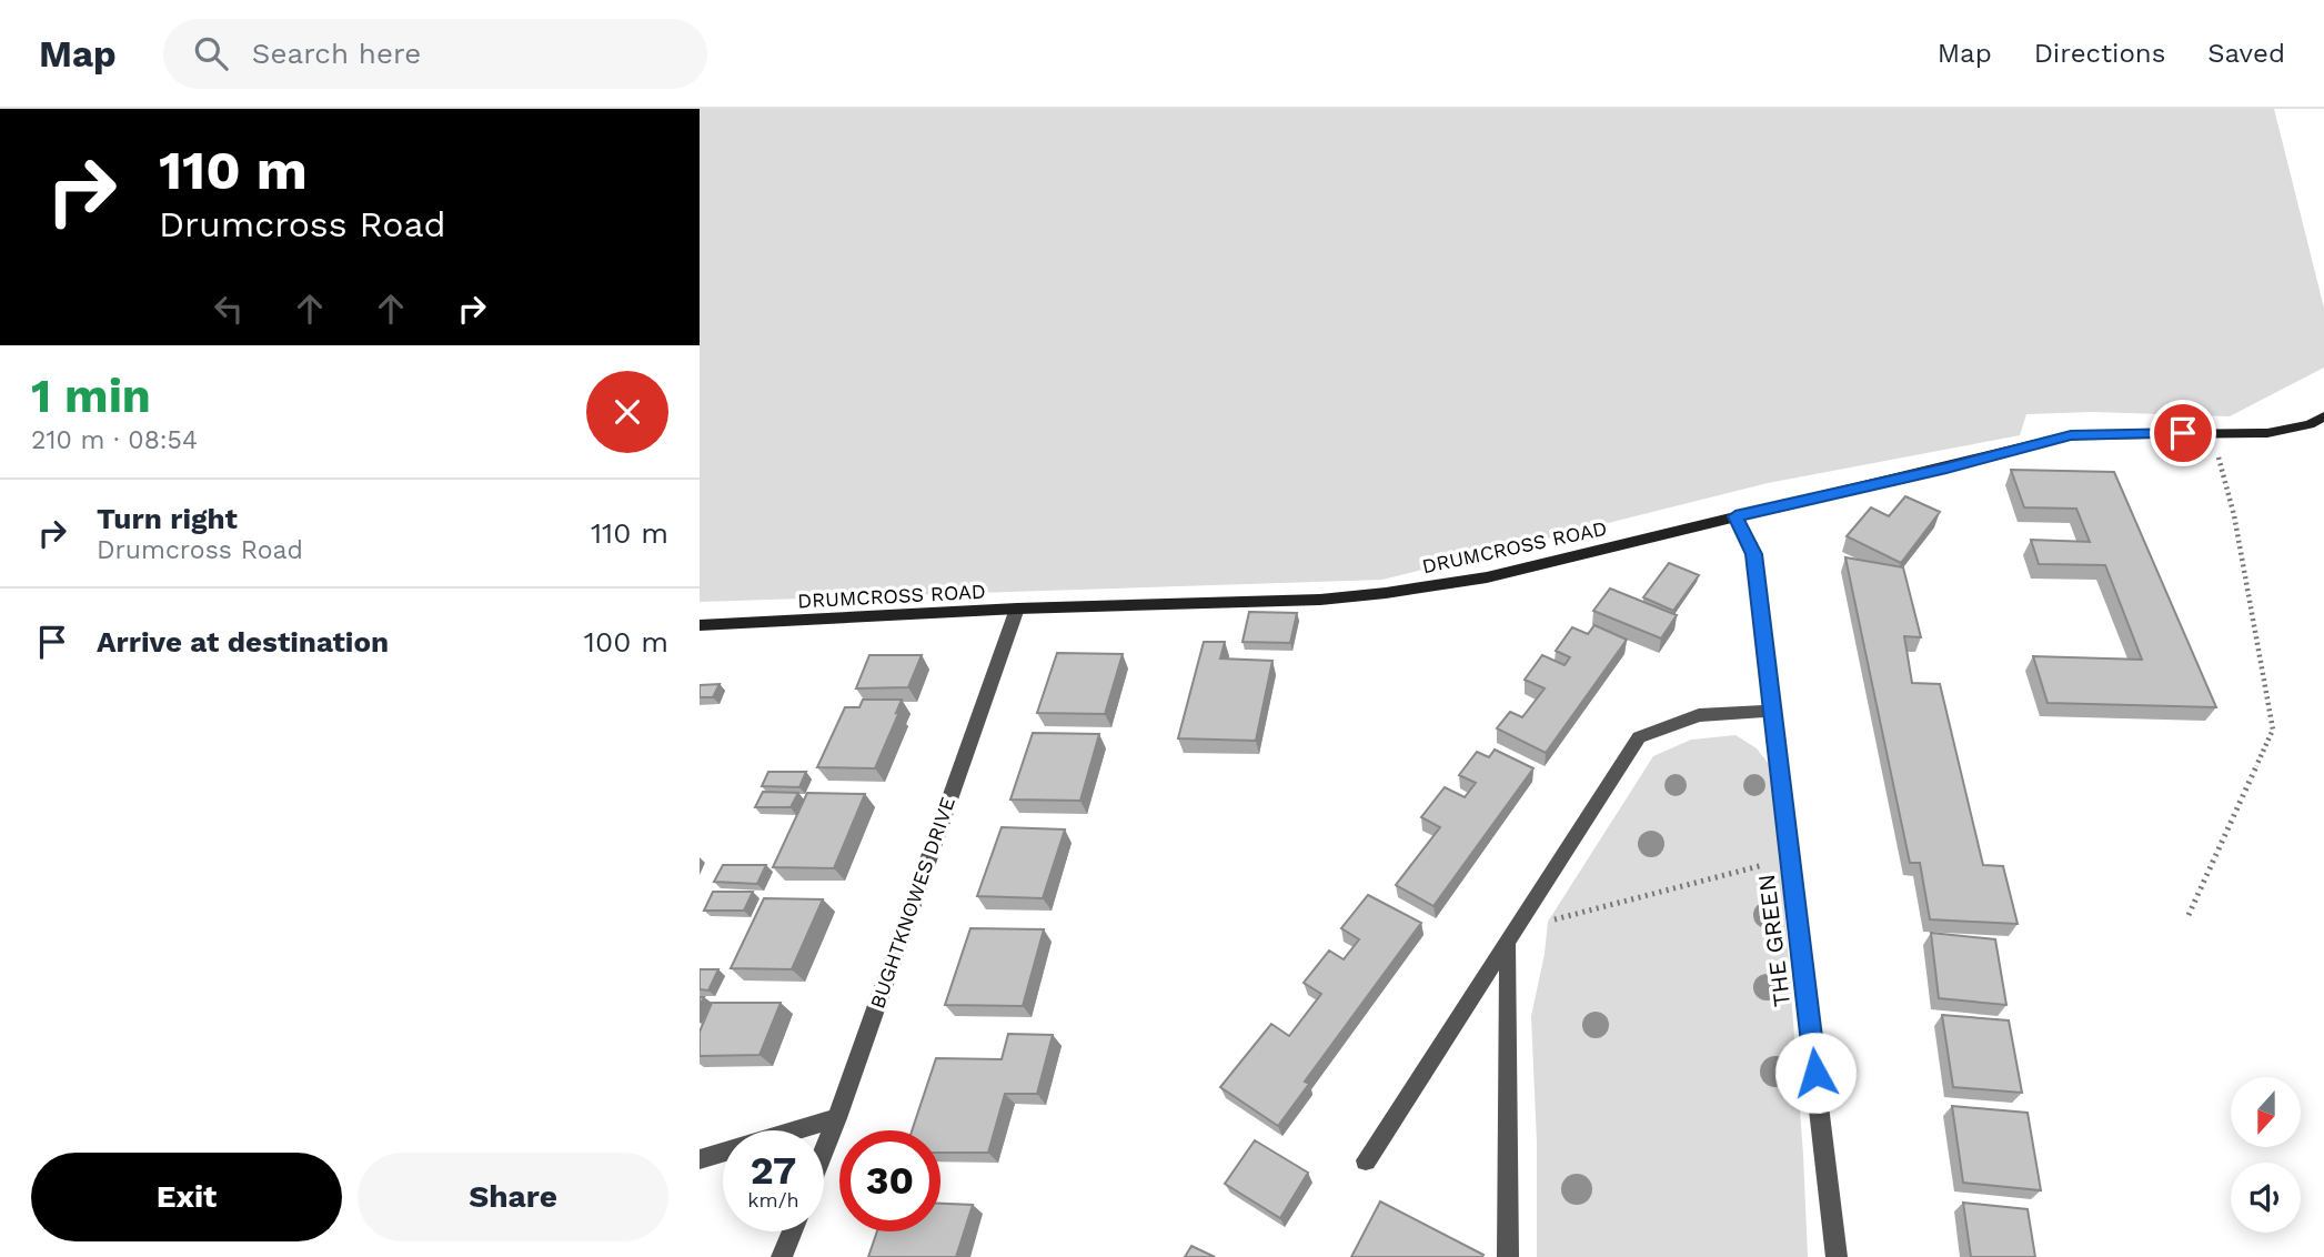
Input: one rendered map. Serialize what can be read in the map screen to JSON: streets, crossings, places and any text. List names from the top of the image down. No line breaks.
{"streets":{"street":["DRUMCROSS ROAD","BUGHTKNOWES DRIVE","THE GREEN"]},"crossings":[["DRUMCROSS ROAD","BUGHTKNOWES DRIVE"],["DRUMCROSS ROAD","THE GREEN"]],"north":"bottom","page":{"header":"Map","search":"Search here","nav":["Map","Directions","Saved"],"turn":["110 m","Drumcross Road"],"heading":["1 min","210 m · 08:54"],"list":[{"name":"Turn right","note":"Drumcross Road","value":"110 m"},{"name":"Arrive at destination","value":"100 m"}],"speed":"27 km/h","limit":"30","buttons":["Exit","Share"]}}
